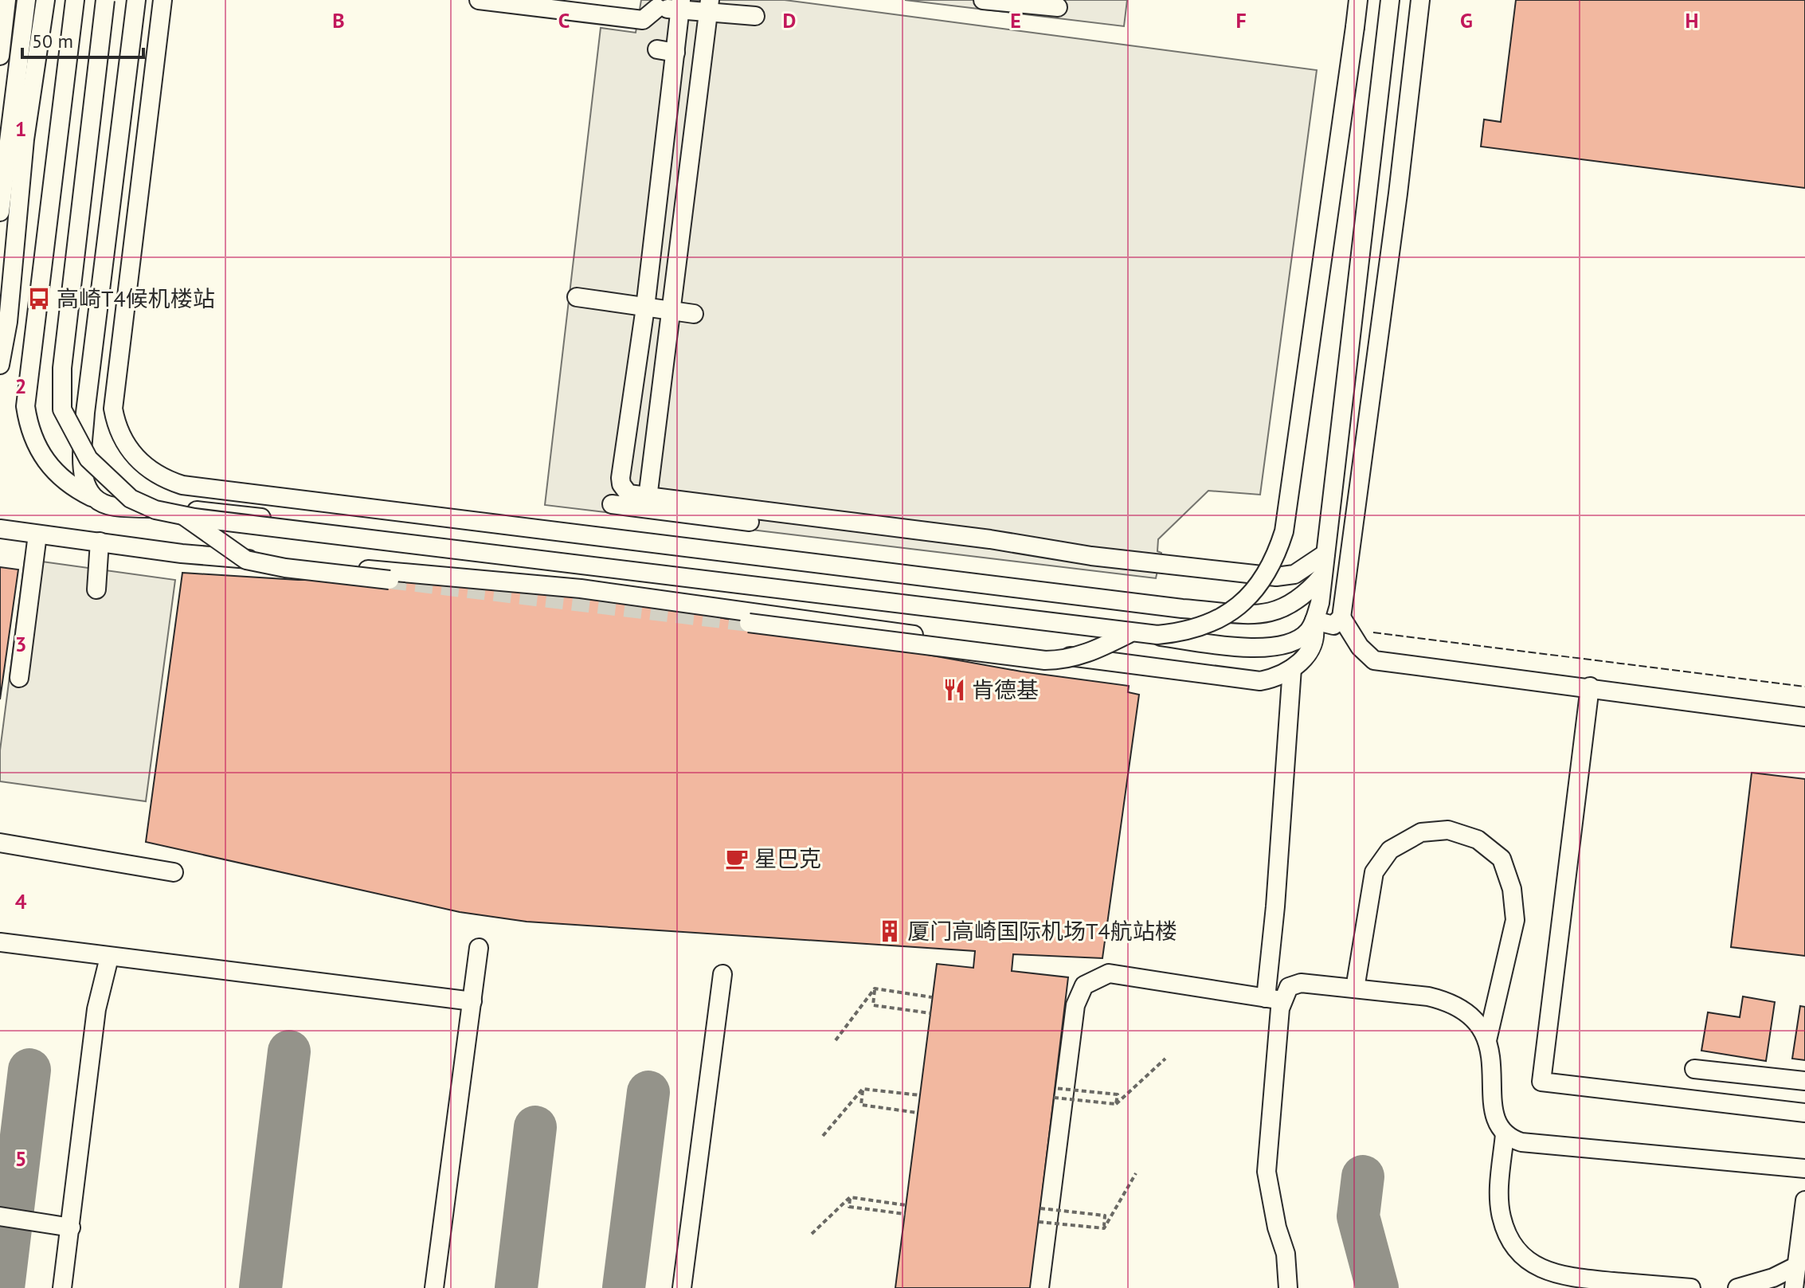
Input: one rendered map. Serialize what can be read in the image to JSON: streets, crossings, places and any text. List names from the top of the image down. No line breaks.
{"places":{"bus stop":["高崎T4候机楼站"],"restaurant":["肯德基"],"cafe":["星巴克"],"building":["厦门高崎国际机场T4航站楼"]},"scale_bar":"50 m","grid":{"columns":["B","C","D","E","F","G","H"],"rows":["1","2","3","4","5"]}}
